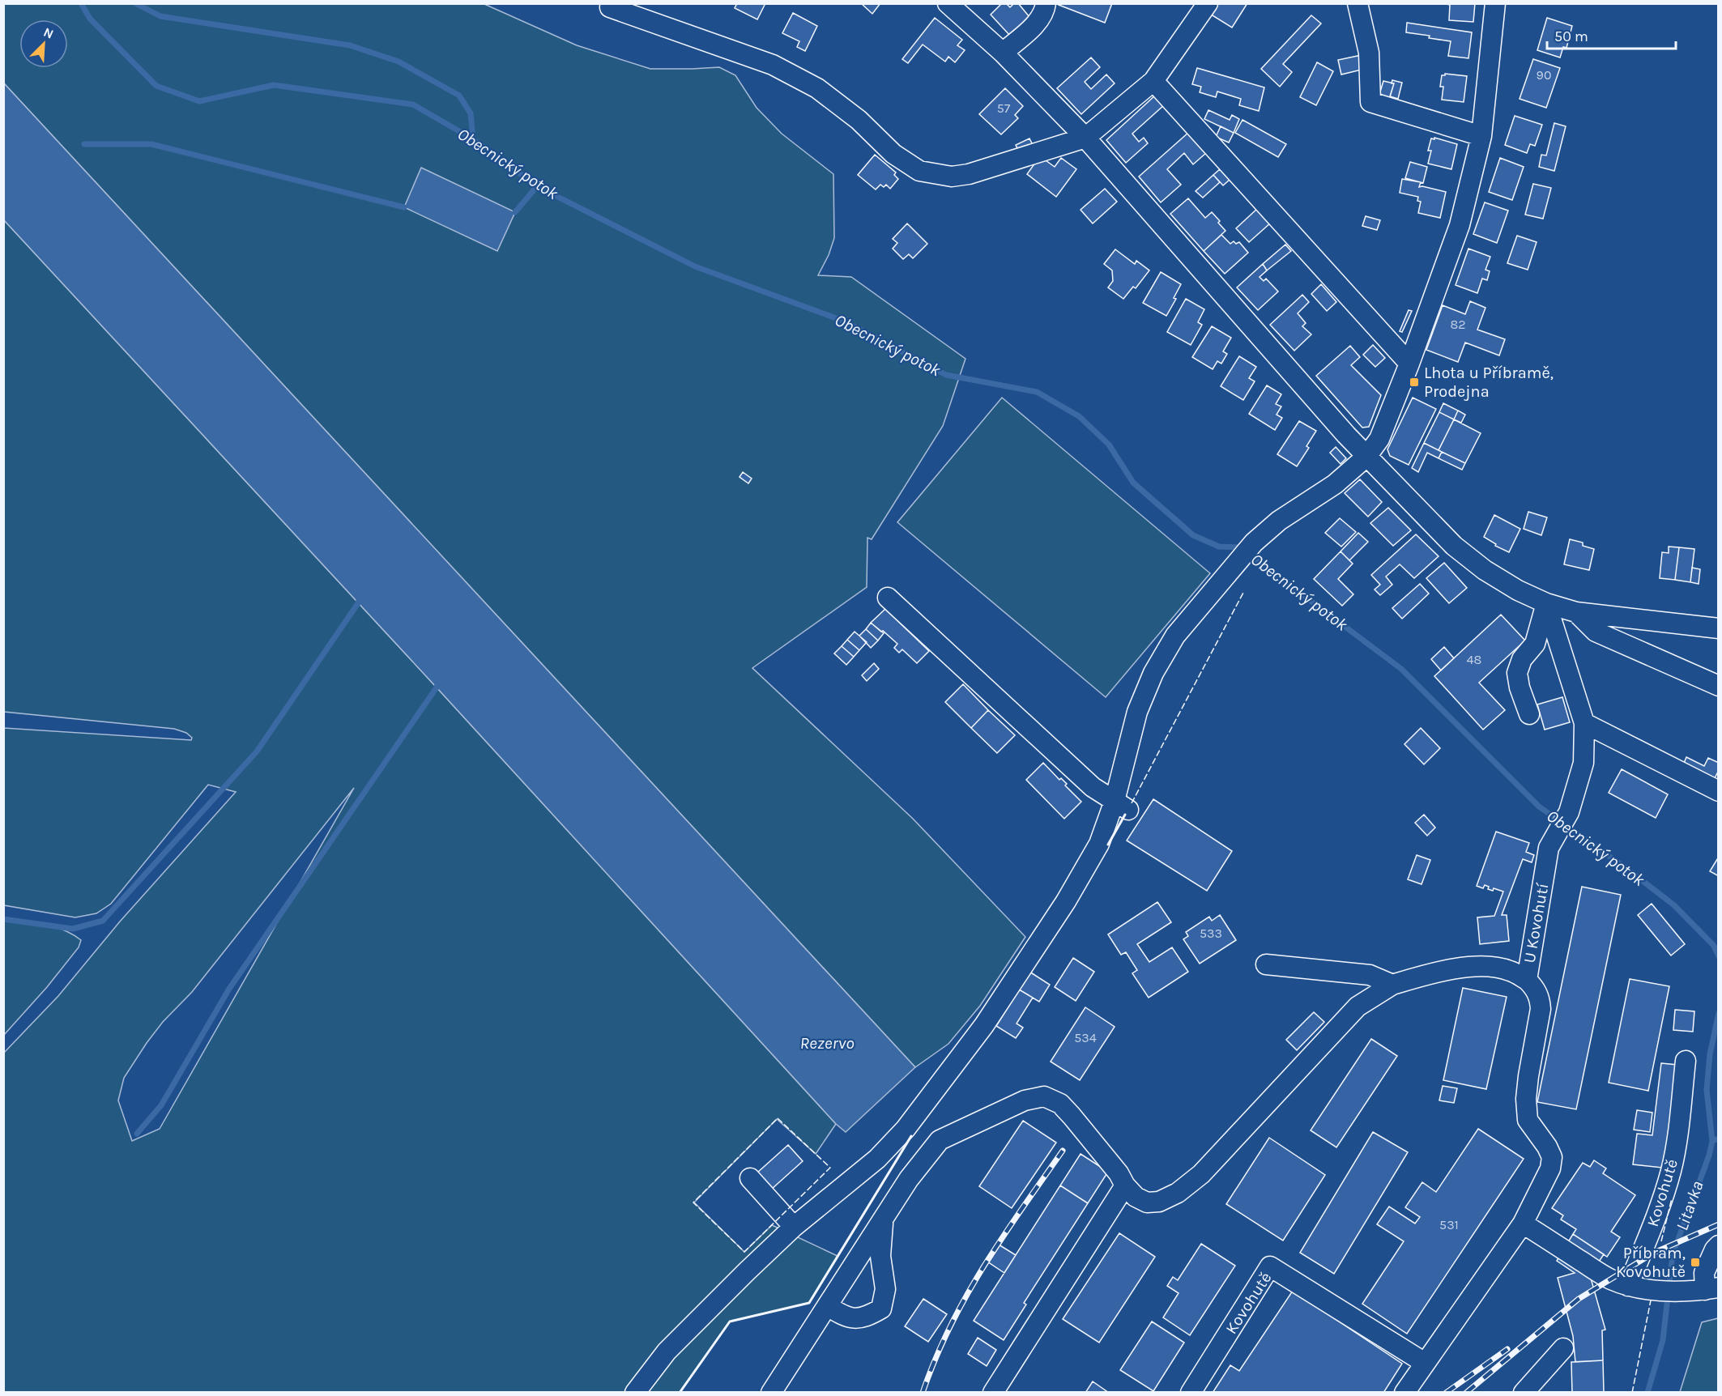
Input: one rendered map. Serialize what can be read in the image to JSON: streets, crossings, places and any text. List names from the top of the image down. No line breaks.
{"streets":{"street":["U Kovohutí","Kovohutě"]},"water":["Obecnický potok","Rezervo","Litavka"],"places":{"transit":["Lhota u Příbramě, Prodejna","Příbram, Kovohutě"]},"house_numbers":["90","57","82","48","533","534","531"],"scale_bar":"50 m","north":"top right"}
